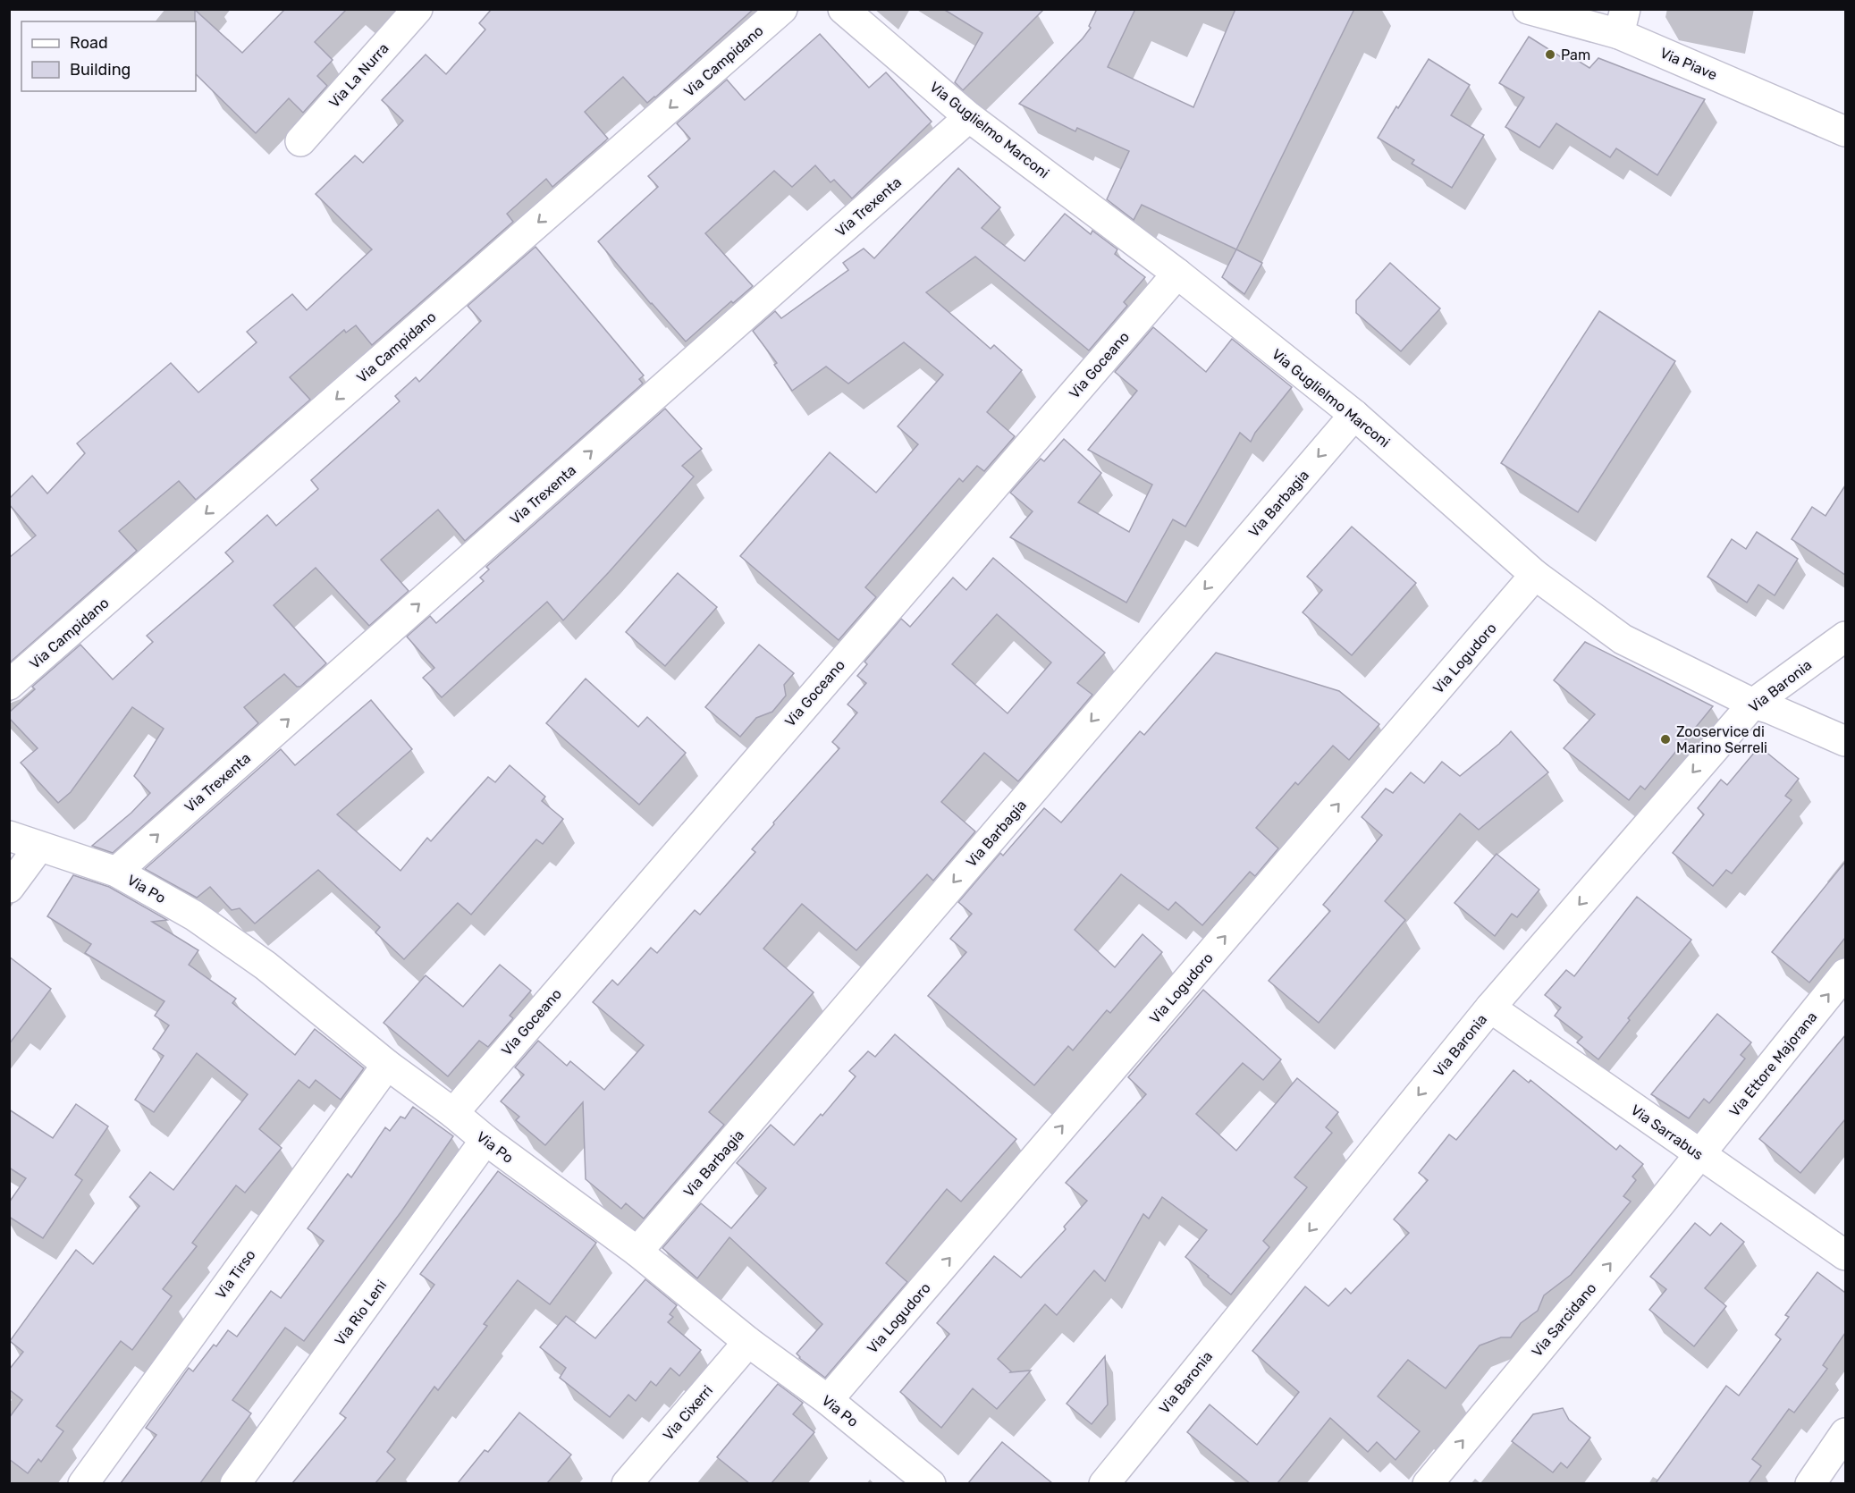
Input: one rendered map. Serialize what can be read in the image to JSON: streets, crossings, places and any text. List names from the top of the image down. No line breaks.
{"streets":{"street":["Via Campidano","Via Piave","Via La Nurra","Via Guglielmo Marconi","Via Trexenta","Via Goceano","Via Barbagia","Via Logudoro","Via Baronia","Via Po","Via Ettore Majorana","Via Sarrabus","Via Tirso","Via Rio Leni","Via Sarcidano","Via Cixerri"]},"crossings":[["Via Guglielmo Marconi","Via Trexenta"],["Via Guglielmo Marconi","Via Goceano"],["Via Guglielmo Marconi","Via Barbagia"],["Via Guglielmo Marconi","Via Logudoro"],["Via Guglielmo Marconi","Via Baronia"],["Via Trexenta","Via Po"],["Via Goceano","Via Po"],["Via Barbagia","Via Po"],["Via Logudoro","Via Po"],["Via Baronia","Via Sarrabus"],["Via Po","Via Tirso"],["Via Po","Via Rio Leni"],["Via Po","Via Cixerri"],["Via Ettore Majorana","Via Sarrabus"],["Via Ettore Majorana","Via Sarcidano"],["Via Sarrabus","Via Sarcidano"]],"one_way":["Via Campidano","Via Trexenta","Via Barbagia","Via Logudoro","Via Baronia","Via Ettore Majorana","Via Sarcidano"],"places":["Pam","Zooservice di Marino Serreli"],"legend":["Road","Building"]}
